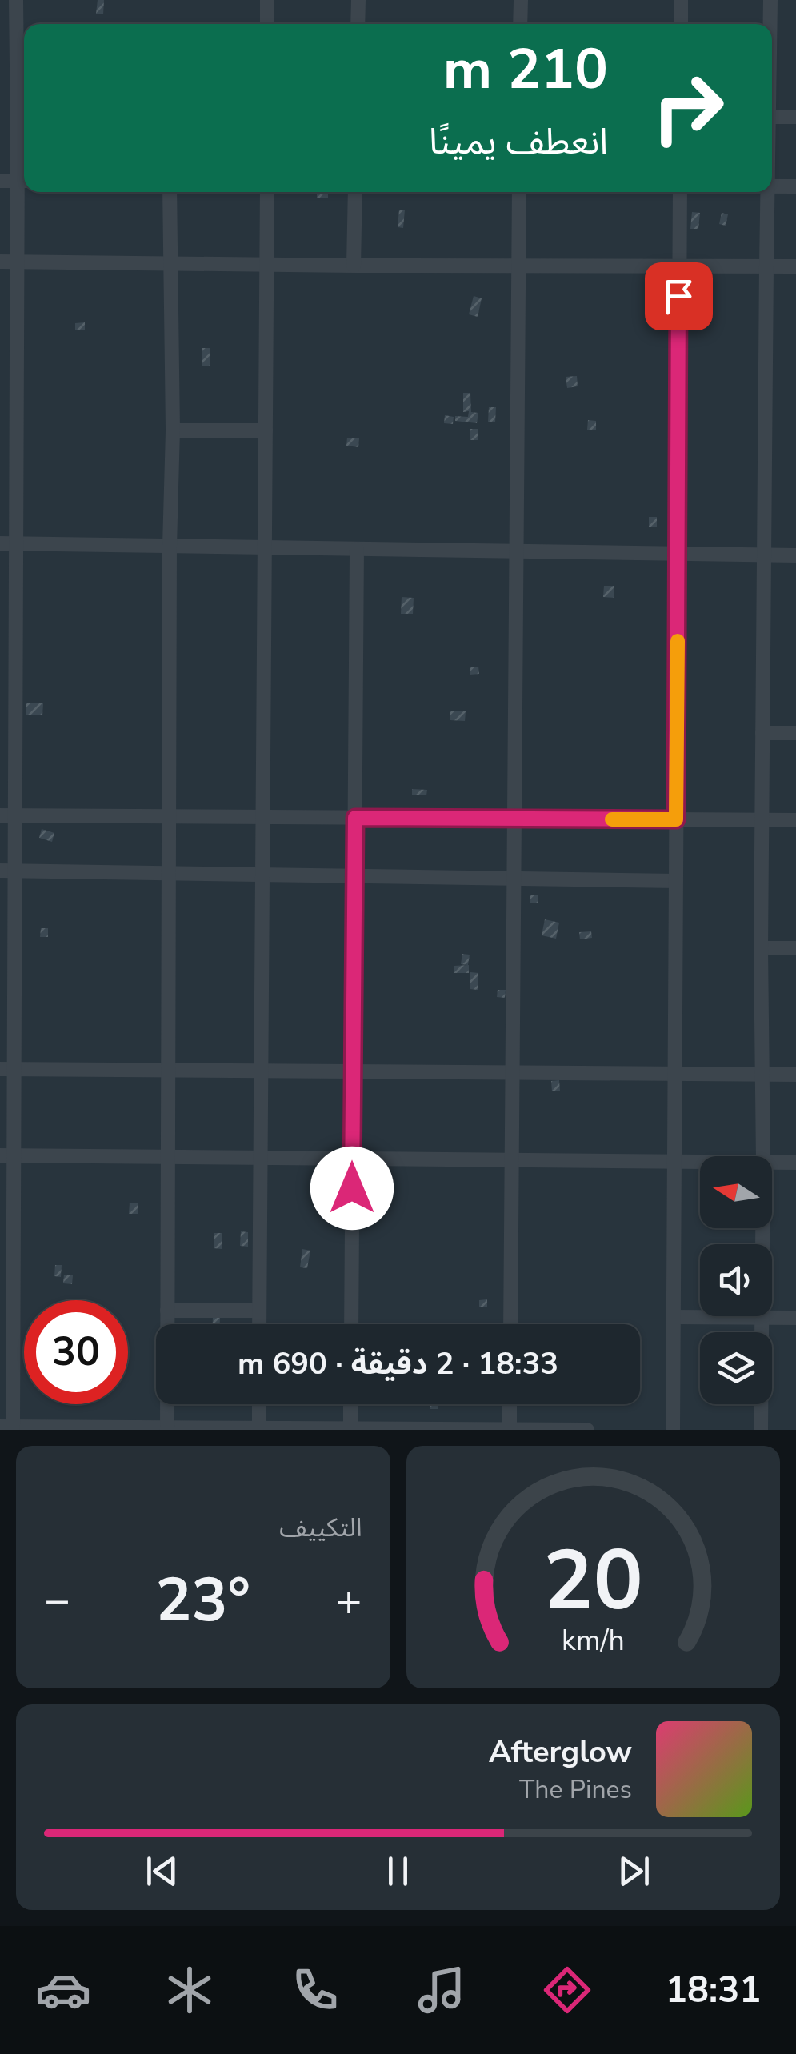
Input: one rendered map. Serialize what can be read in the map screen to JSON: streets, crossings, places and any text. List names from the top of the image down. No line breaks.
{"north":"left","page":{"turn":["210 m","انعطف يمينًا"],"limit":"30","trip":"18:33 · 2 دقيقة · 690 m","tile":"التكييف","heat":["−","23°","+"],"song":["Afterglow","The Pines"],"tabs":"18:31","gauge":["20","km/h"]}}
